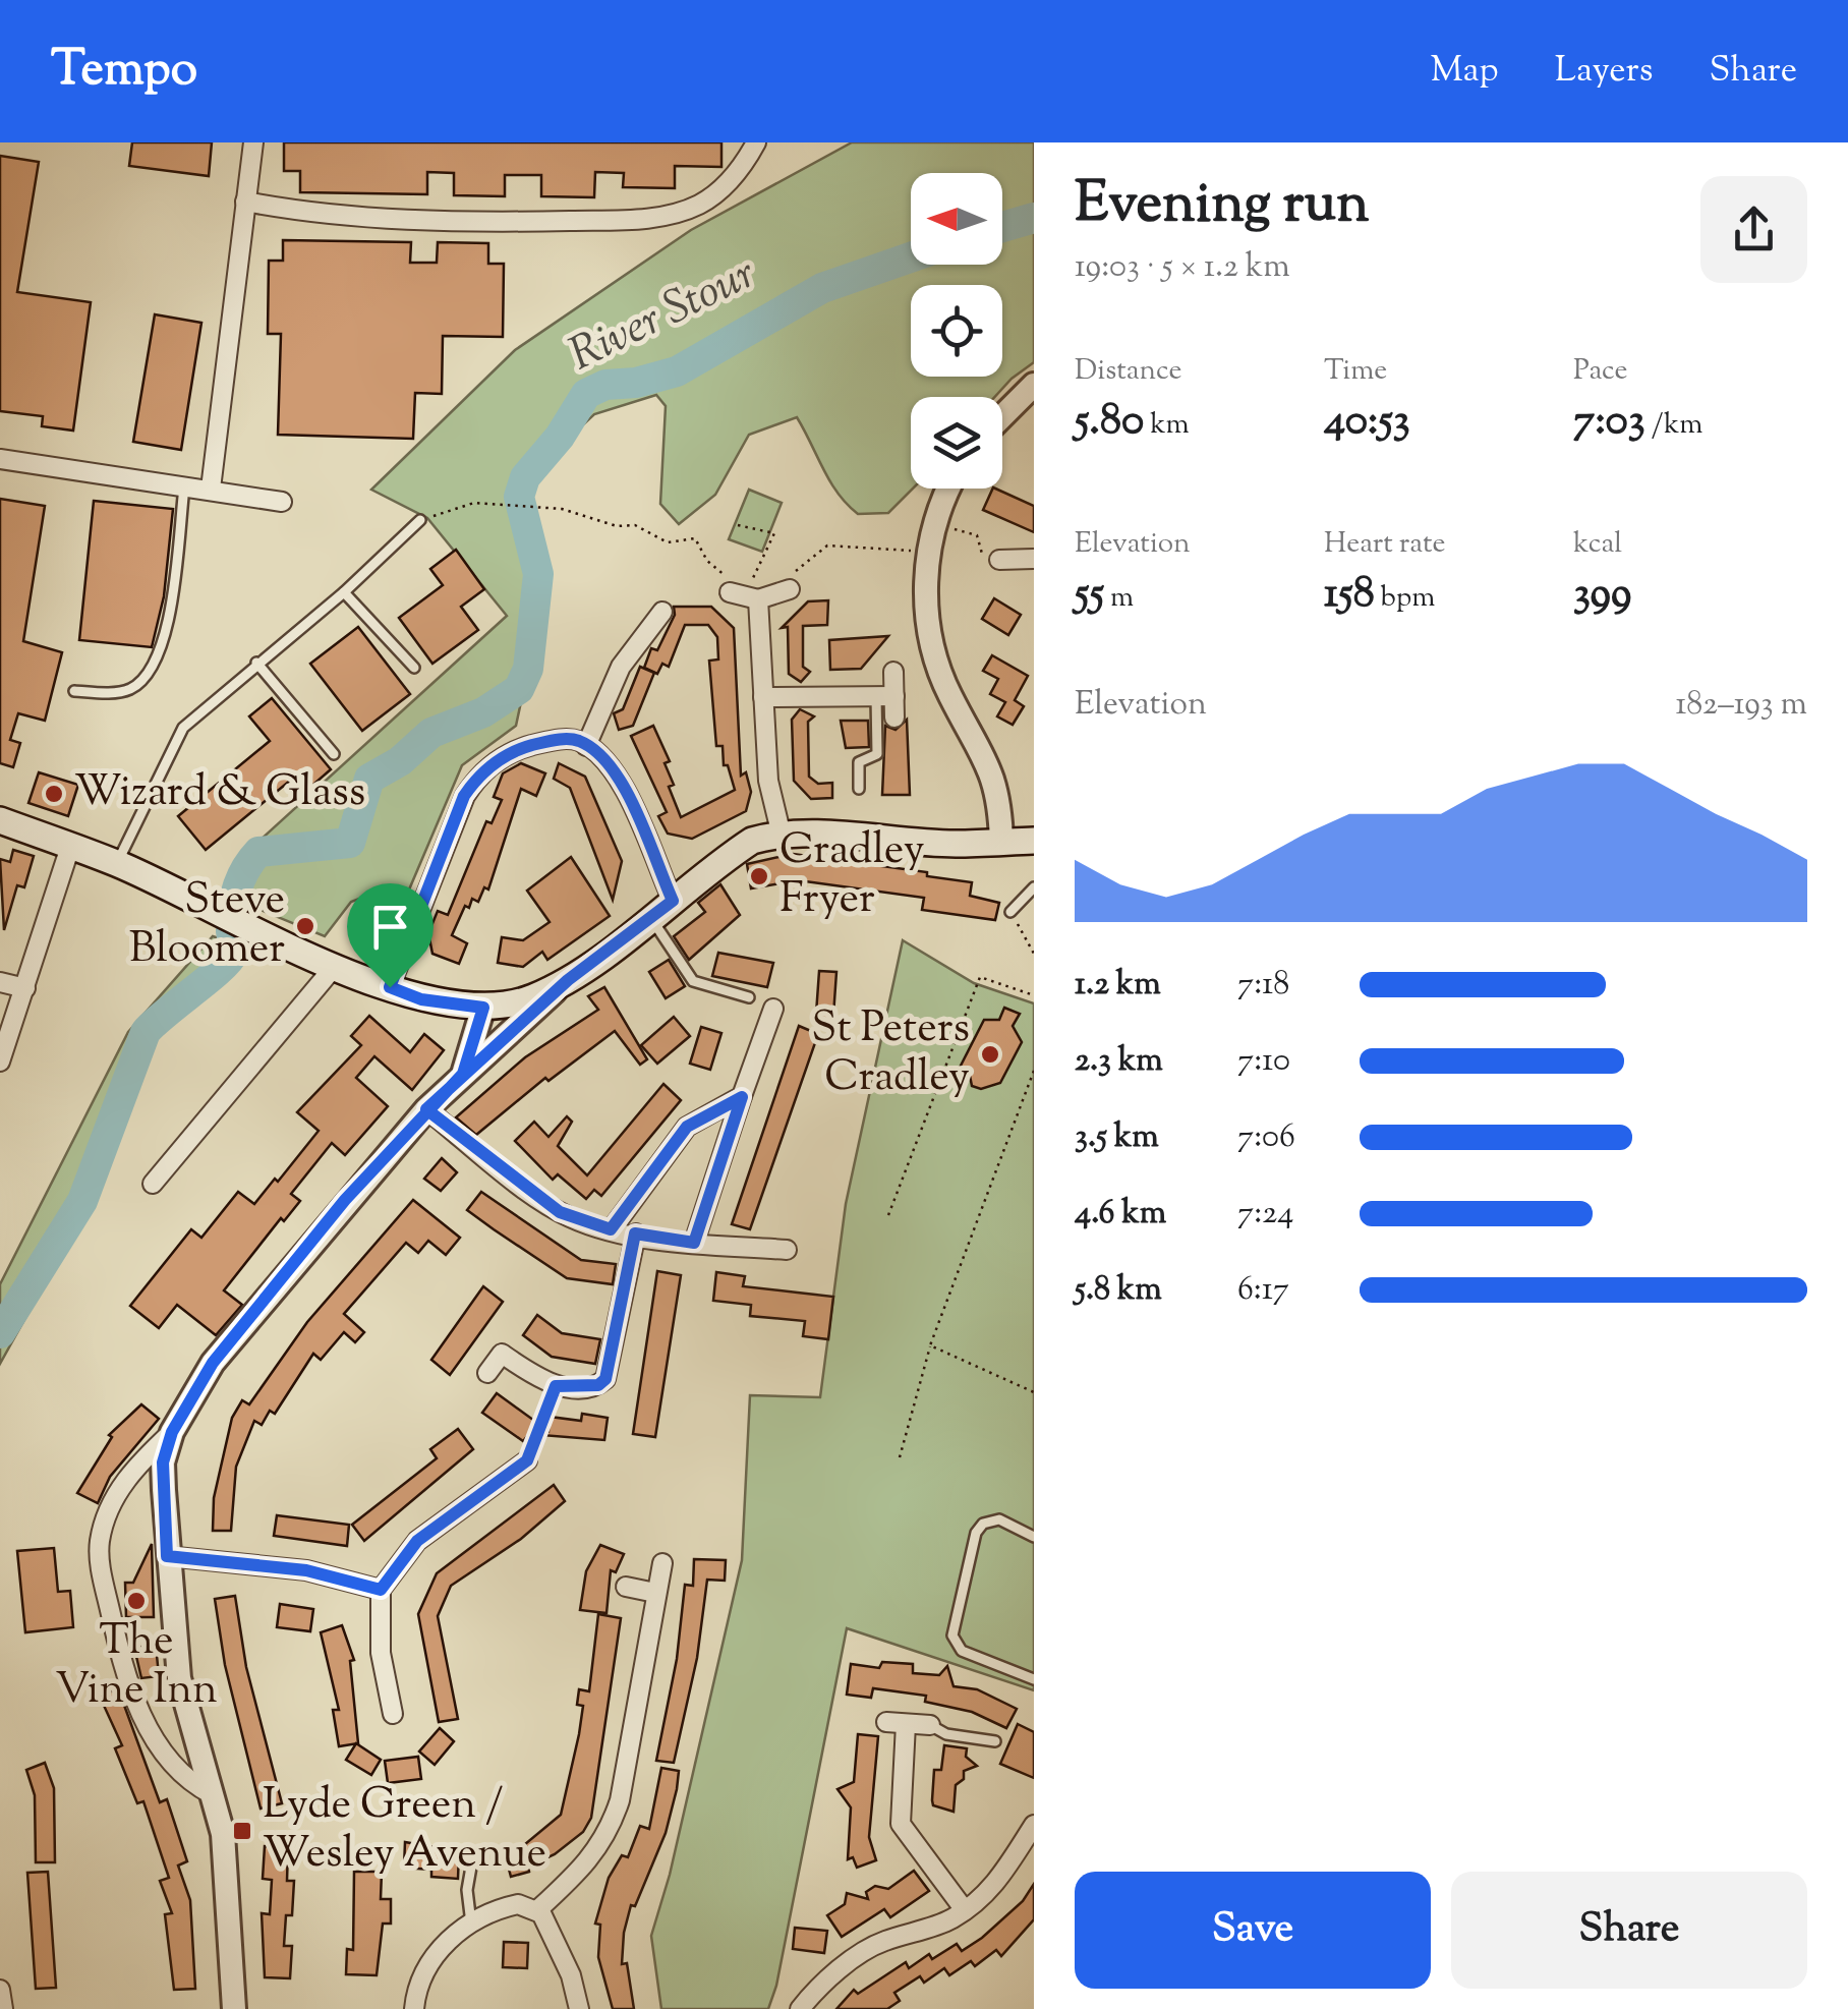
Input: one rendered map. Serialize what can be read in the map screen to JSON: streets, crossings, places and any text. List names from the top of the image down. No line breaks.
{"water":["River Stour"],"places":{"other":["Wizard & Glass","Cradley Fryer","Steve Bloomer","St Peters Cradley","The Vine Inn"],"transit":["Lyde Green / Wesley Avenue"]},"north":"left","page":{"header":"Tempo","nav":["Map","Layers","Share"],"heading":["Evening run","19:03 · 5 × 1.2 km"],"stats":[["Distance","5.80 km"],["Time","40:53"],["Pace","7:03 /km"],["Elevation","55 m"],["Heart rate","158 bpm"],["kcal","399"]],"chart":["Elevation","182–193 m"],"list":[{"name":"1.2 km","note":"7:18"},{"name":"2.3 km","note":"7:10"},{"name":"3.5 km","note":"7:06"},{"name":"4.6 km","note":"7:24"},{"name":"5.8 km","note":"6:17"}],"buttons":["Save","Share"]}}
